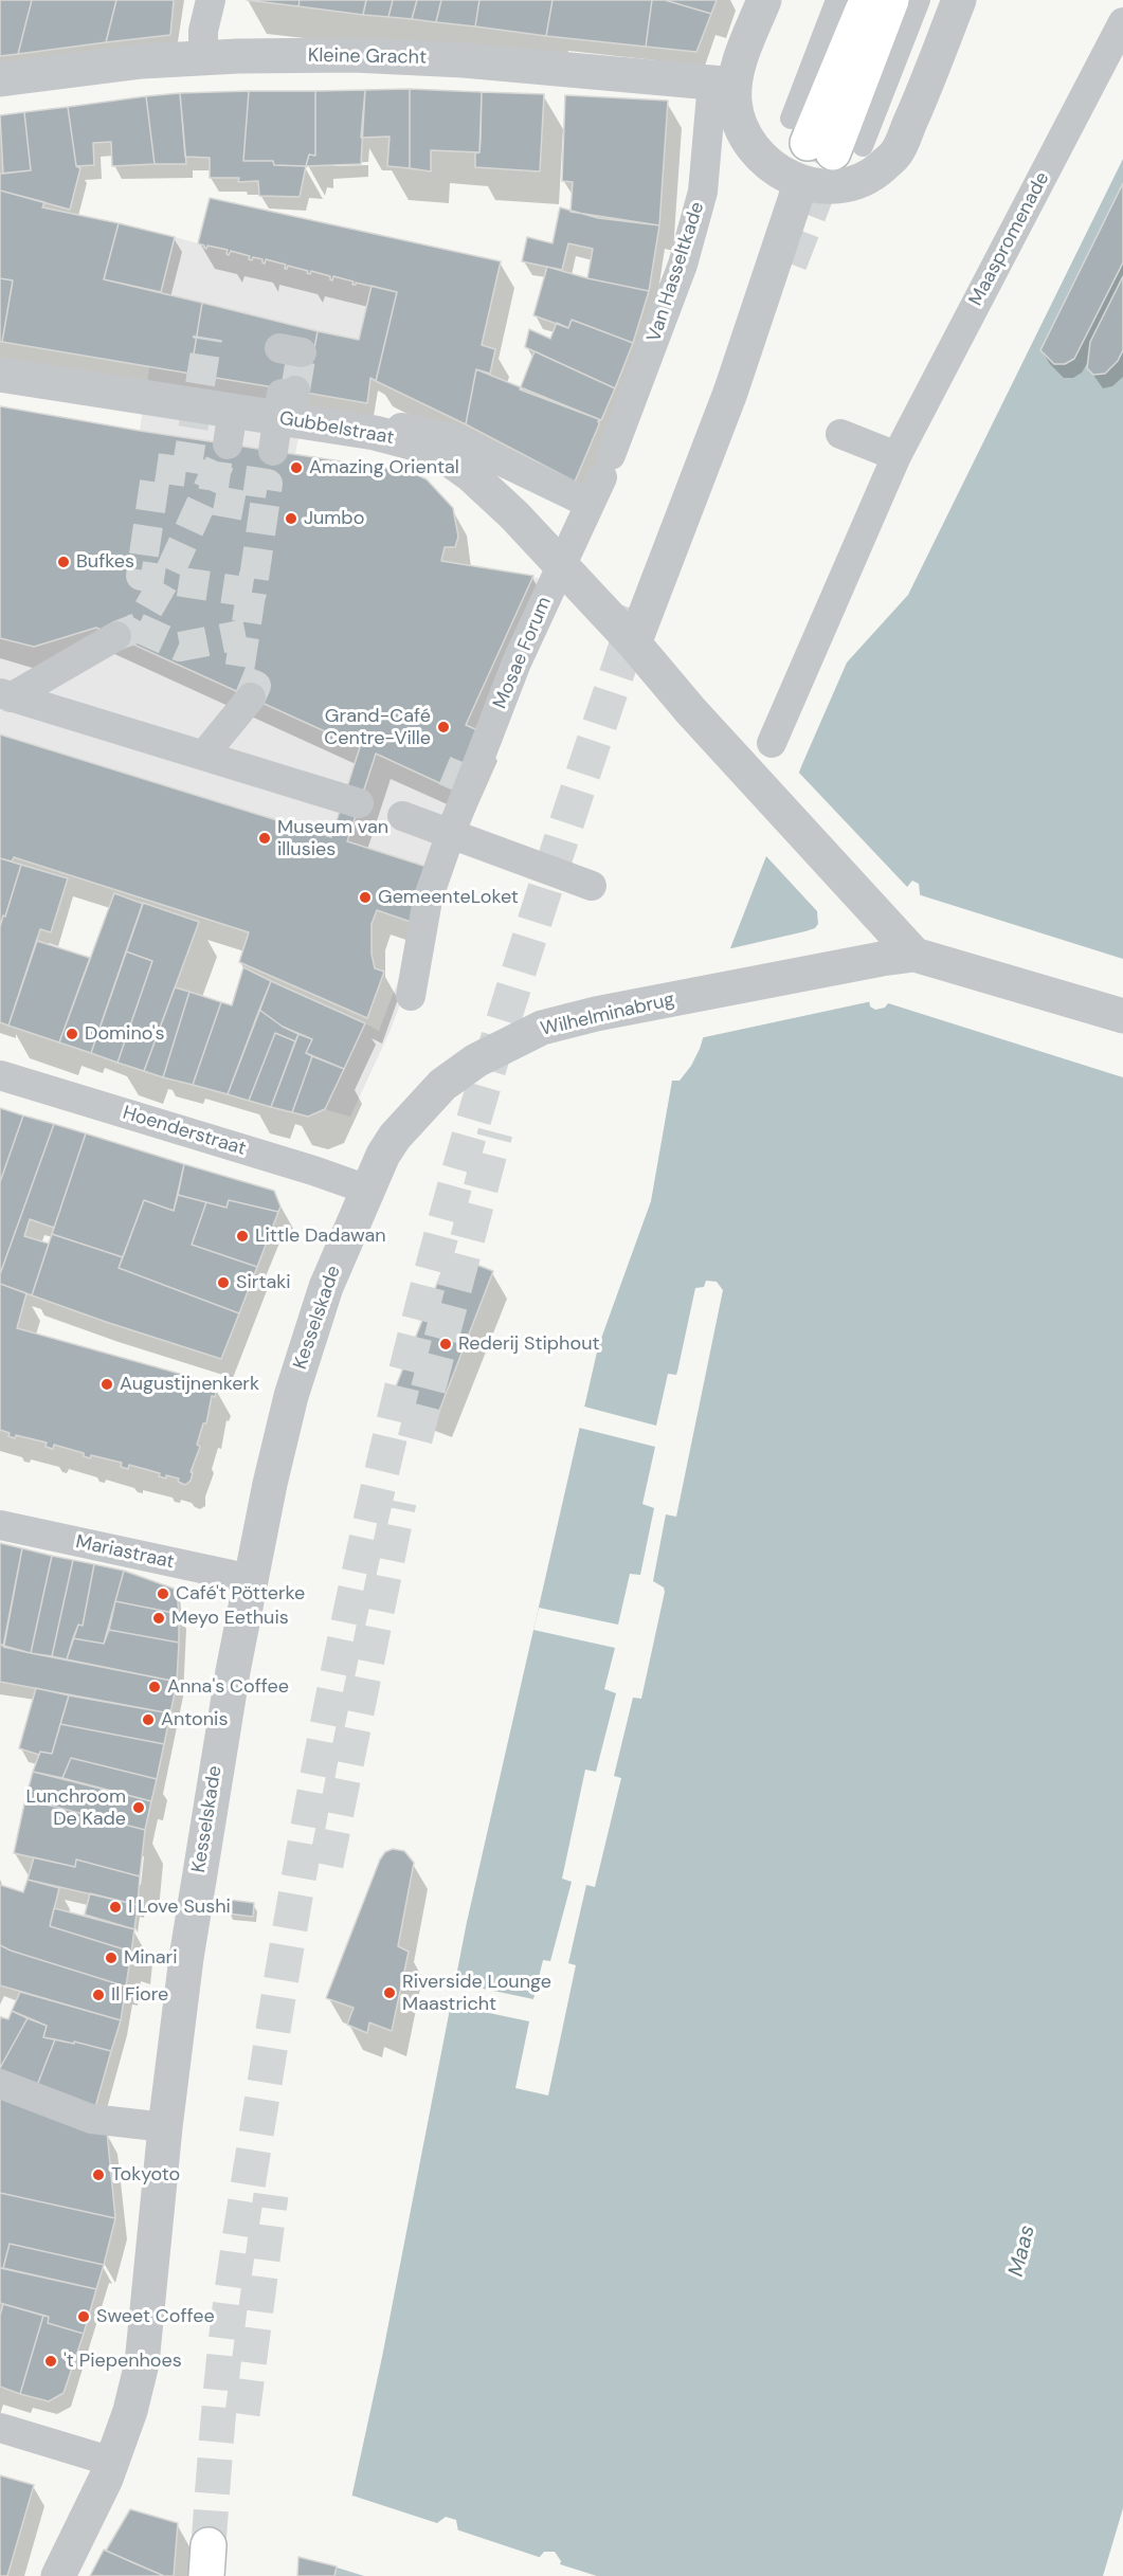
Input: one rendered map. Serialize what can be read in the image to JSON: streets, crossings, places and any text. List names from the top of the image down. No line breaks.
{"streets":{"street":["Kleine Gracht","Maaspromenade","Van Hasseltkade","Gubbelstraat","Mosae Forum","Wilhelminabrug","Hoenderstraat","Kesselskade","Mariastraat"]},"crossings":[["Kleine Gracht","Van Hasseltkade"],["Van Hasseltkade","Mosae Forum"],["Gubbelstraat","Mosae Forum"],["Wilhelminabrug","Hoenderstraat"],["Wilhelminabrug","Kesselskade"],["Hoenderstraat","Kesselskade"],["Kesselskade","Mariastraat"]],"water":["Maas"],"places":["Amazing Oriental","Jumbo","Bufkes","Grand-Café Centre-Ville","Museum van illusies","GemeenteLoket","Domino's","Little Dadawan","Sirtaki","Rederij Stiphout","Augustijnenkerk","Café't Pötterke","Meyo Eethuis","Anna's Coffee","Antonis","Lunchroom De Kade","I Love Sushi","Minari","Riverside Lounge Maastricht","Il Fiore","Tokyoto","Sweet Coffee","'t Piepenhoes"]}
